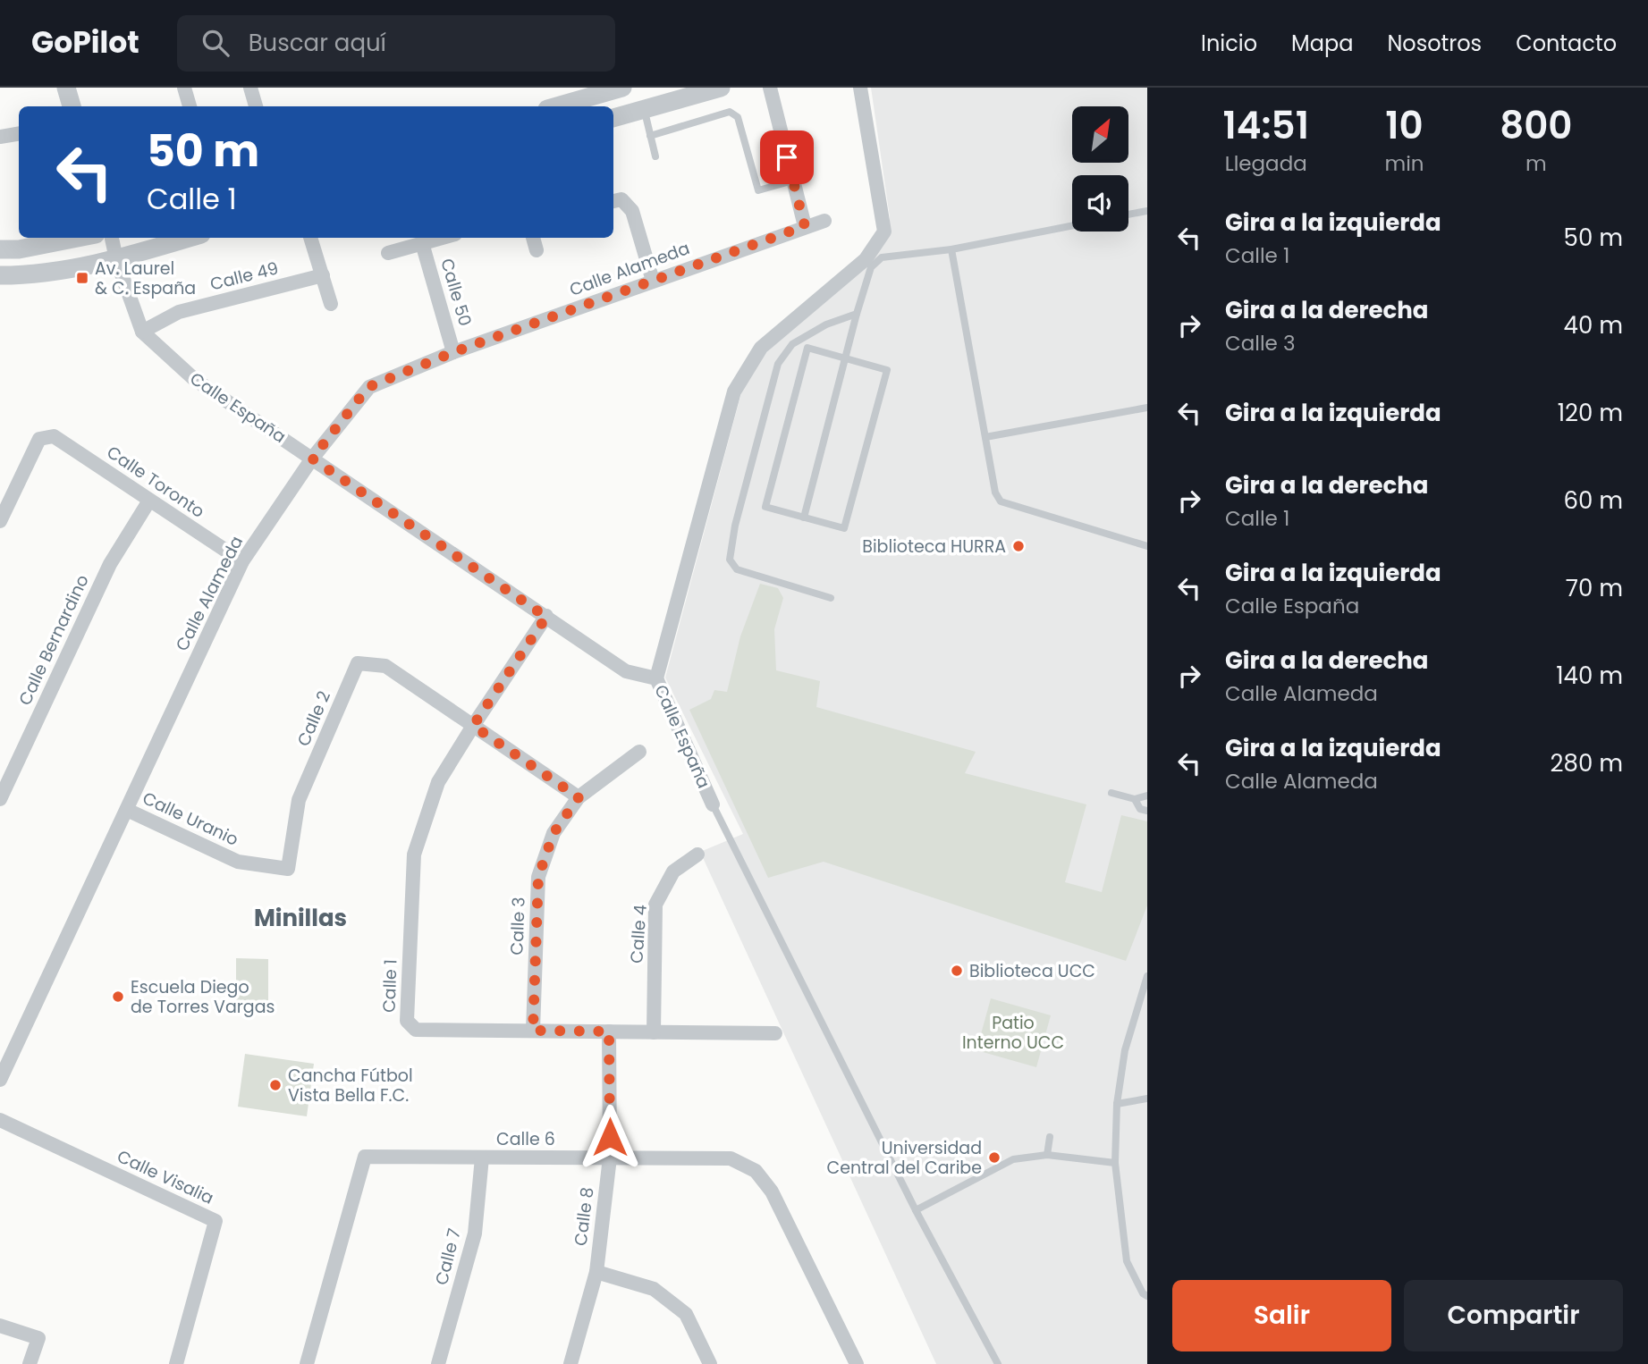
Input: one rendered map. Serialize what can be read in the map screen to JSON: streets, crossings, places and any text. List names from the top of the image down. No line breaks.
{"streets":{"street":["Calle Alameda","Calle 49","Calle 50","Calle España","Calle Toronto","Calle Bernardino","Calle 2","Calle Uranio","Calle 3","Calle 4","Calle 1","Calle 6","Calle Visalia","Calle 8","Calle 7"]},"crossings":[["Calle Alameda","Calle 50"],["Calle Alameda","Calle España"],["Calle Alameda","Calle Toronto"],["Calle Alameda","Calle Uranio"],["Calle 49","Calle España"],["Calle España","Calle 1"],["Calle Toronto","Calle Bernardino"],["Calle 2","Calle Uranio"],["Calle 2","Calle 1"],["Calle 3","Calle 1"],["Calle 4","Calle 1"],["Calle 1","Calle 8"],["Calle 6","Calle 8"],["Calle 6","Calle 7"]],"districts":["Minillas"],"parks":["Patio Interno UCC"],"places":{"transit":["Av. Laurel & C. España"],"other":["Biblioteca HURRA","Biblioteca UCC","Escuela Diego de Torres Vargas","Cancha Fútbol Vista Bella F.C.","Universidad Central del Caribe"]},"north":"top right","page":{"header":"GoPilot","search":"Buscar aquí","nav":["Inicio","Mapa","Nosotros","Contacto"],"eta":["14:51","Llegada","10","min","800","m"],"turn":["50 m","Calle 1"],"list":[{"name":"Gira a la izquierda","note":"Calle 1","value":"50 m"},{"name":"Gira a la derecha","note":"Calle 3","value":"40 m"},{"name":"Gira a la izquierda","value":"120 m"},{"name":"Gira a la derecha","note":"Calle 1","value":"60 m"},{"name":"Gira a la izquierda","note":"Calle España","value":"70 m"},{"name":"Gira a la derecha","note":"Calle Alameda","value":"140 m"},{"name":"Gira a la izquierda","note":"Calle Alameda","value":"280 m"}],"buttons":["Salir","Compartir"]}}
